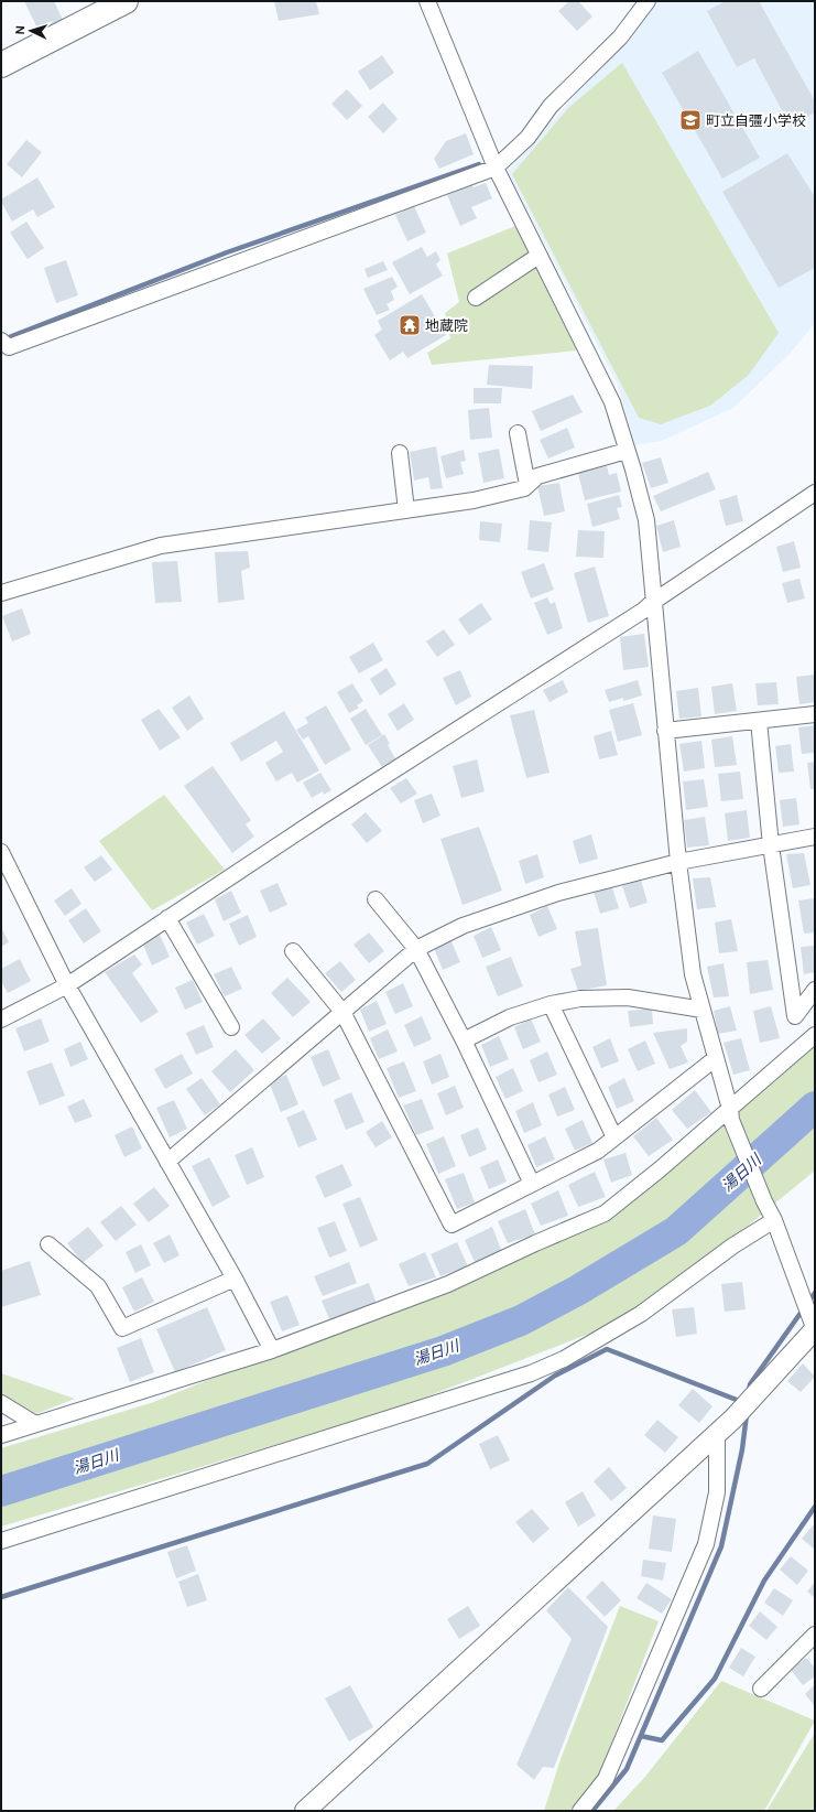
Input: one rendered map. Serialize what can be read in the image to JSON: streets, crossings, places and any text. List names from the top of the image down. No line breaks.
{"water":["湯日川"],"places":{"school or university":["町立自彊小学校"],"temple":["地蔵院"]},"north":"left"}
